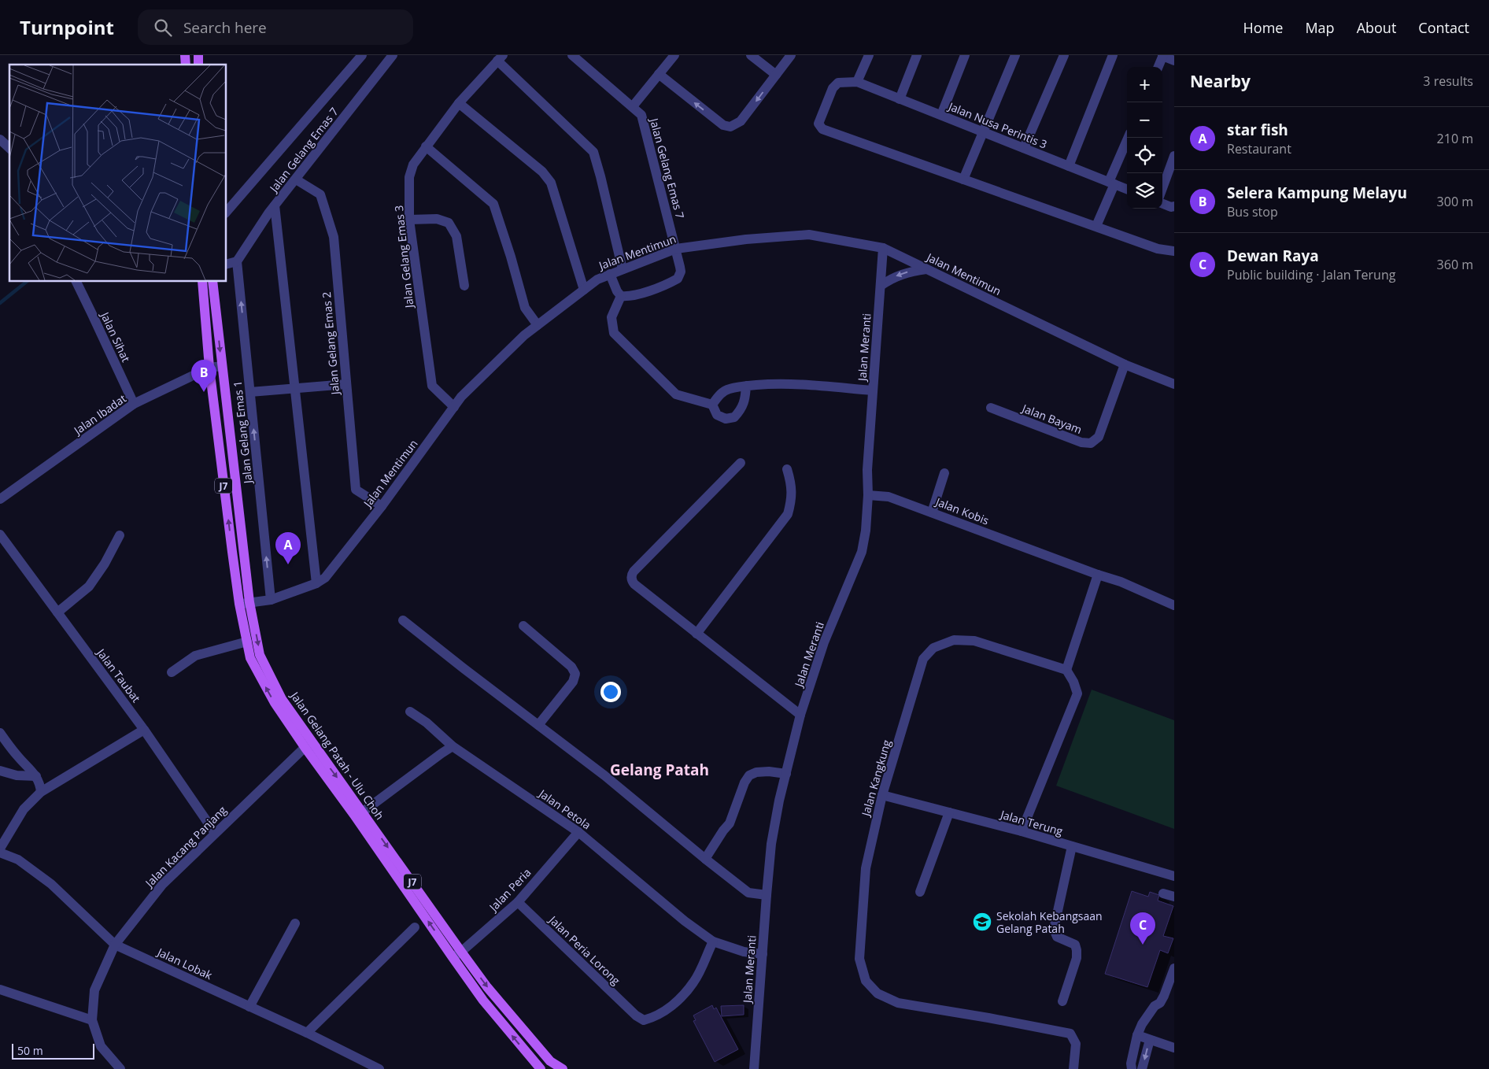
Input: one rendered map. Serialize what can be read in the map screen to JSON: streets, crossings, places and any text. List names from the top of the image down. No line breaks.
{"streets":{"main road":["J7","Jalan Gelang Patah - Ulu Choh"],"street":["Jalan Nusa Perintis 3","Jalan Gelang Emas 7","Jalan Mentimun","Jalan Gelang Emas 3","Jalan Sihat","Jalan Gelang Emas 2","Jalan Meranti","Jalan Ibadat","Jalan Bayam","Jalan Gelang Emas 1","Jalan Kobis","Jalan Taubat","Jalan Kangkung","Jalan Petola","Jalan Terung","Jalan Kacang Panjang","Jalan Peria","Jalan Peria Lorong","Jalan Lobak"]},"crossings":[["Jalan Gelang Emas 7","Jalan Mentimun"],["Jalan Gelang Emas 7","Jalan Gelang Emas 2"],["Jalan Gelang Emas 7","Jalan Gelang Emas 1"],["Jalan Mentimun","Jalan Gelang Emas 3"],["Jalan Mentimun","Jalan Gelang Emas 2"],["Jalan Mentimun","Jalan Meranti"],["Jalan Mentimun","Jalan Bayam"],["Jalan Mentimun","Jalan Gelang Emas 1"],["Jalan Mentimun","Jalan Gelang Patah - Ulu Choh"],["Jalan Sihat","Jalan Ibadat"],["Jalan Meranti","Jalan Kobis"],["Jalan Meranti","Jalan Petola"],["Jalan Ibadat","Jalan Gelang Patah - Ulu Choh"],["Jalan Taubat","Jalan Kacang Panjang"],["Jalan Gelang Patah - Ulu Choh","Jalan Kacang Panjang"],["Jalan Gelang Patah - Ulu Choh","Jalan Peria"],["Jalan Kangkung","Jalan Terung"],["Jalan Petola","Jalan Peria"],["Jalan Petola","Jalan Peria Lorong"],["Jalan Kacang Panjang","Jalan Lobak"],["Jalan Peria","Jalan Peria Lorong"]],"districts":["Gelang Patah"],"places":{"school or university":["Sekolah Kebangsaan Gelang Patah"]},"scale_bar":"50 m","page":{"header":"Turnpoint","search":"Search here","nav":["Home","Map","About","Contact"],"heading":["Nearby","3 results"],"map_buttons":["+","−"],"list":[{"mark":"A","name":"star fish","note":"Restaurant","value":"210 m"},{"mark":"B","name":"Selera Kampung Melayu","note":"Bus stop","value":"300 m"},{"mark":"C","name":"Dewan Raya","note":"Public building · Jalan Terung","value":"360 m"}],"pins":["B","A","C"],"scale":"50 m"}}
